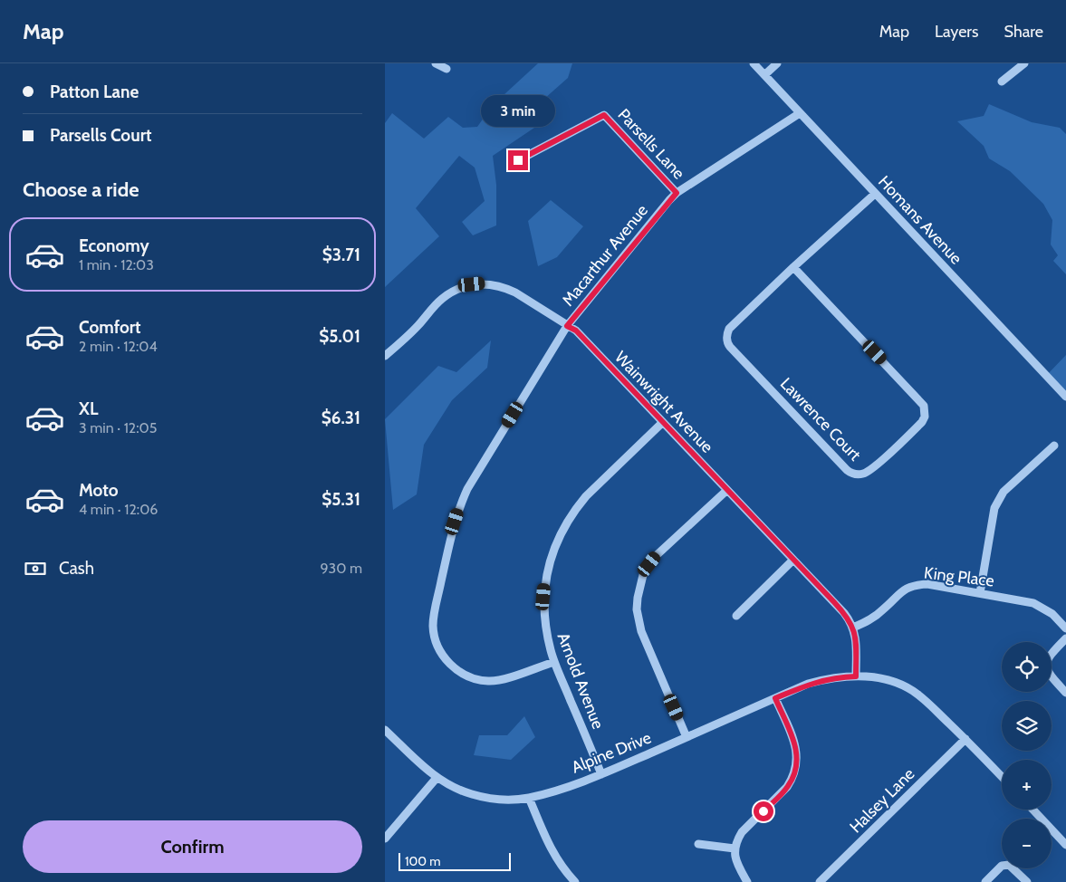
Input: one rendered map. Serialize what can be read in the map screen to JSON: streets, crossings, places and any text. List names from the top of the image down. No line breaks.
{"streets":{"street":["Parsells Lane","Homans Avenue","Macarthur Avenue","Wainwright Avenue","Lawrence Court","King Place","Arnold Avenue","Alpine Drive","Halsey Lane"]},"crossings":[["Parsells Lane","Macarthur Avenue"],["Homans Avenue","Macarthur Avenue"],["Homans Avenue","Lawrence Court"],["Macarthur Avenue","Wainwright Avenue"],["Macarthur Avenue","Arnold Avenue"],["Wainwright Avenue","King Place"],["Wainwright Avenue","Arnold Avenue"],["Wainwright Avenue","Alpine Drive"],["Arnold Avenue","Alpine Drive"],["Alpine Drive","Halsey Lane"]],"scale_bar":"100 m","page":{"header":"Map","nav":["Map","Layers","Share"],"banner":["Patton Lane","Parsells Court"],"bubble":"3 min","heading":"Choose a ride","list":[{"name":"Economy","note":"1 min · 12:03","value":"$3.71"},{"name":"Comfort","note":"2 min · 12:04","value":"$5.01"},{"name":"XL","note":"3 min · 12:05","value":"$6.31"},{"name":"Moto","note":"4 min · 12:06","value":"$5.31"}],"pay":["Cash","930 m"],"map_buttons":["+","−"],"buttons":"Confirm","scale":"100 m"}}
